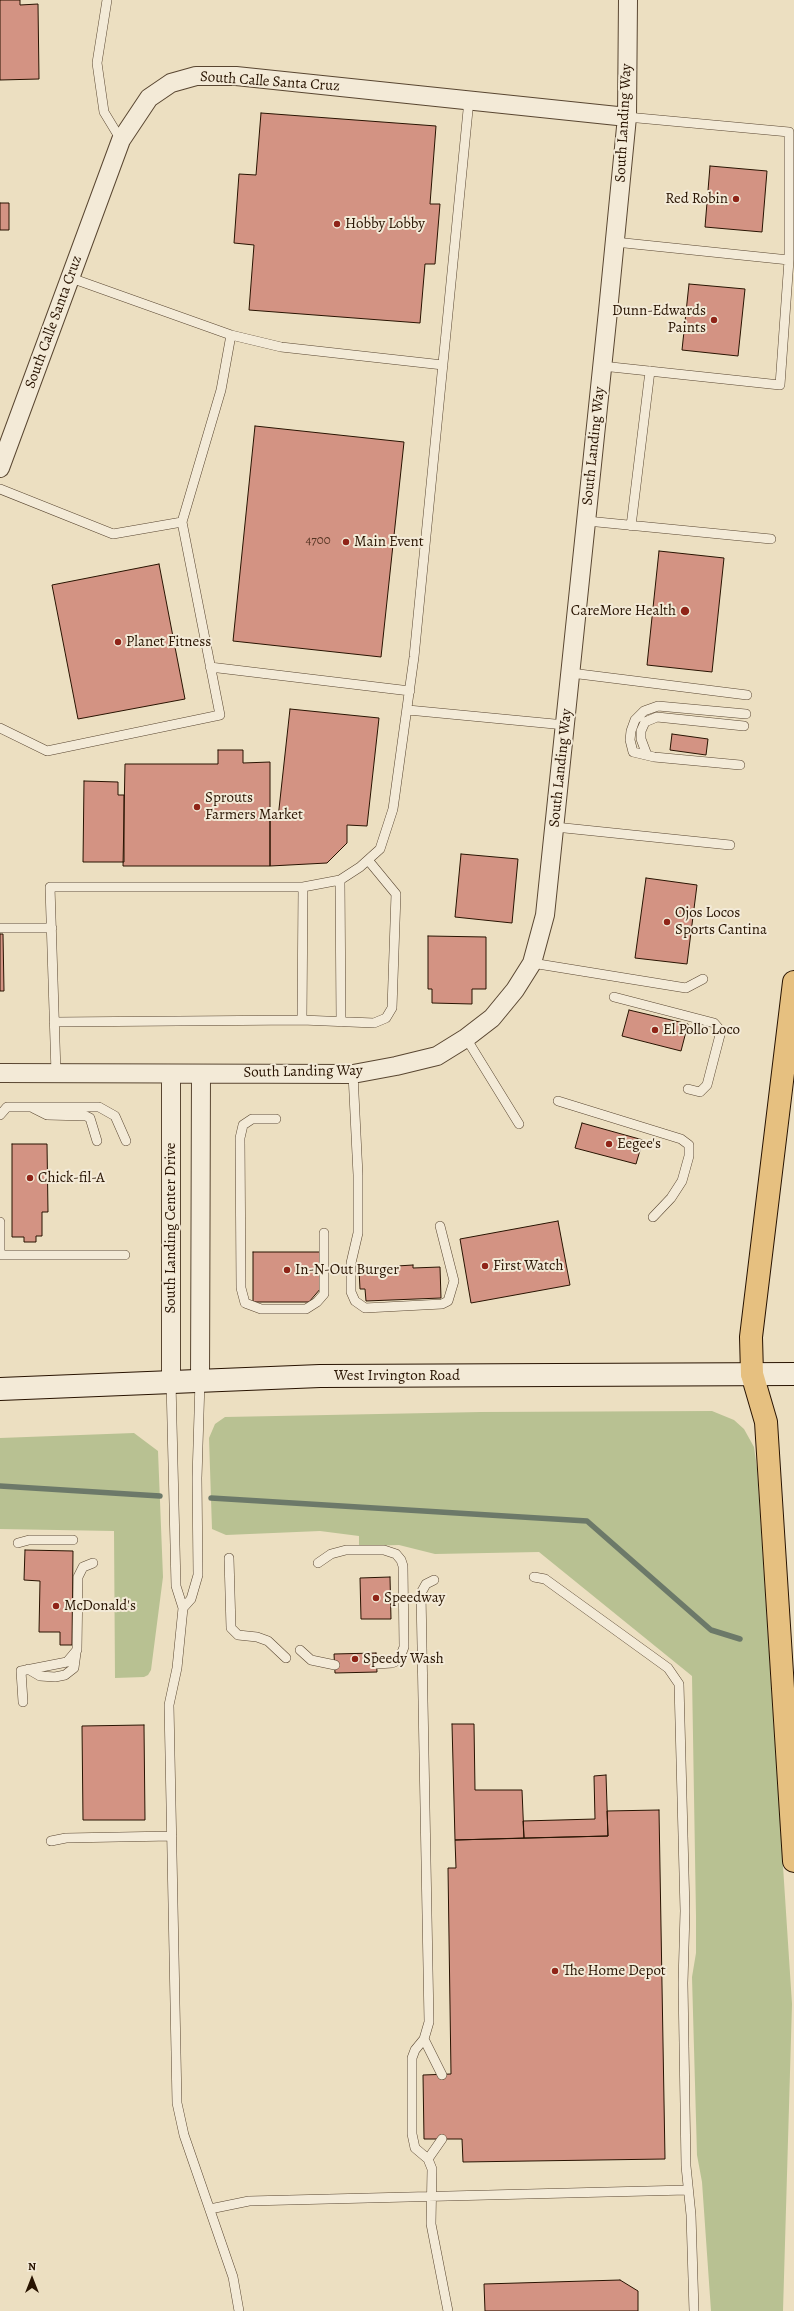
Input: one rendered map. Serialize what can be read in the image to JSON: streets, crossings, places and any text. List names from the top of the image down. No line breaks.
{"streets":{"main road":["West Irvington Road"],"street":["South Calle Santa Cruz","South Landing Way","South Landing Center Drive"]},"crossings":[["South Calle Santa Cruz","South Landing Way"],["South Landing Way","South Landing Center Drive"],["South Landing Center Drive","West Irvington Road"]],"places":["Red Robin","Hobby Lobby","Dunn-Edwards Paints","Main Event","CareMore Health","Planet Fitness","Sprouts Farmers Market","Ojos Locos Sports Cantina","El Pollo Loco","Eegee's","Chick-fil-A","First Watch","In-N-Out Burger","Speedway","McDonald's","Speedy Wash","The Home Depot"],"house_numbers":["4700"],"north":"top"}
